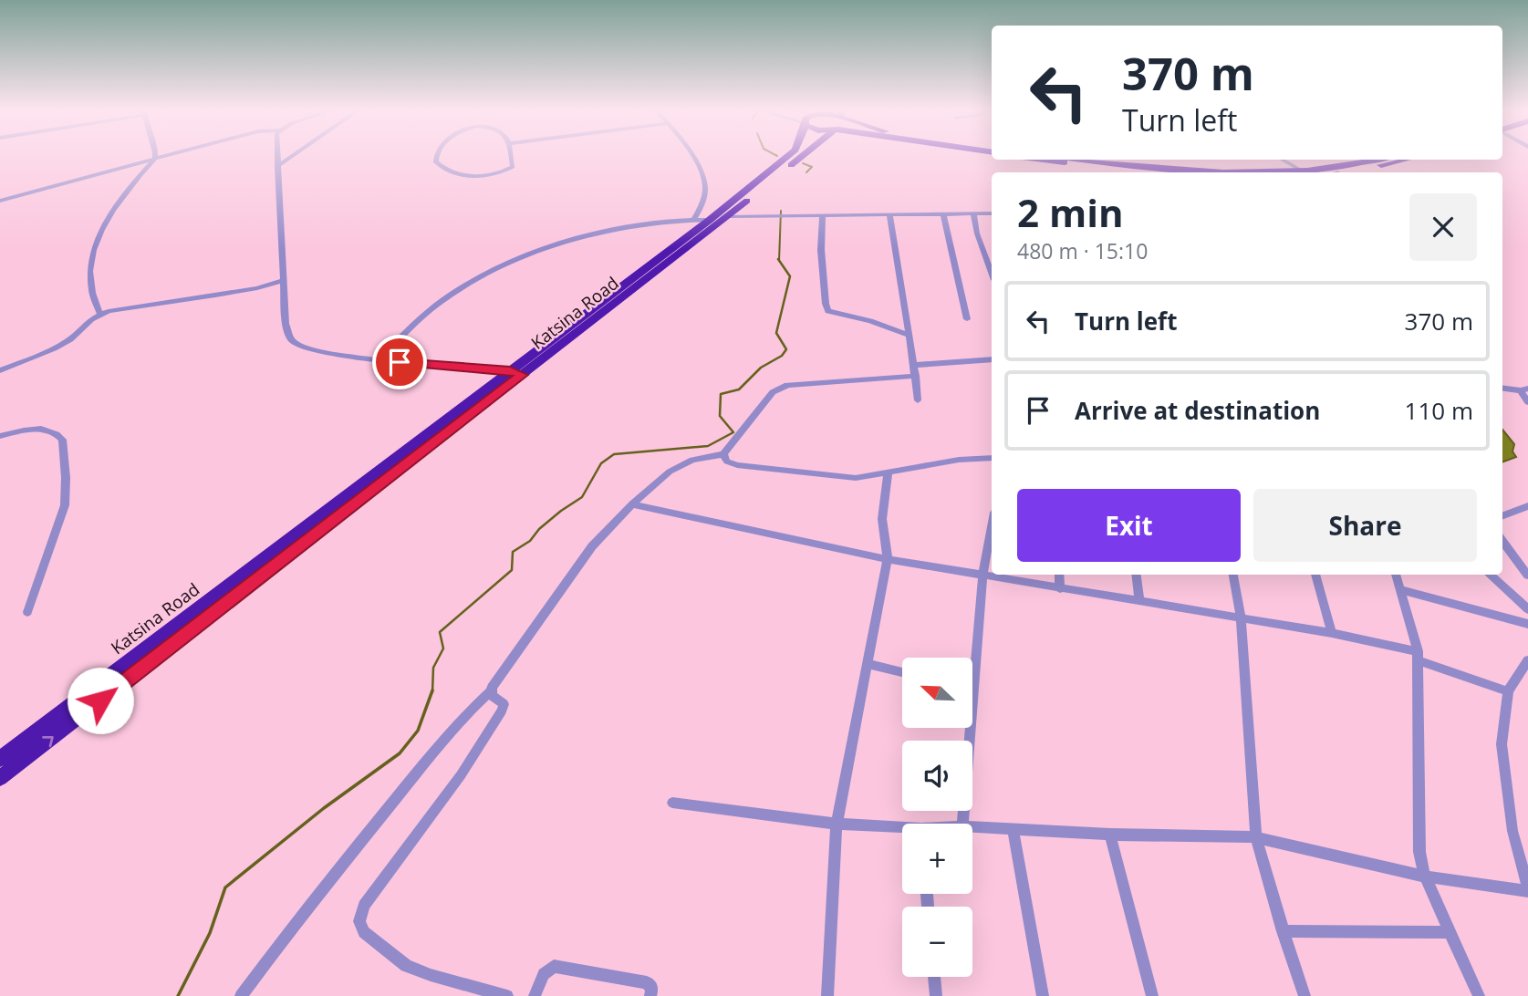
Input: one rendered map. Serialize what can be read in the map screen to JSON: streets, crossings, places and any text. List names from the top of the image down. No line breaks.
{"streets":{"highway":["Katsina Road"]},"north":"top left","page":{"turn":["370 m","Turn left"],"heading":["2 min","480 m · 15:10"],"list":[{"name":"Turn left","value":"370 m"},{"name":"Arrive at destination","value":"110 m"}],"buttons":["Exit","Share"],"map_buttons":["+","−"]}}
